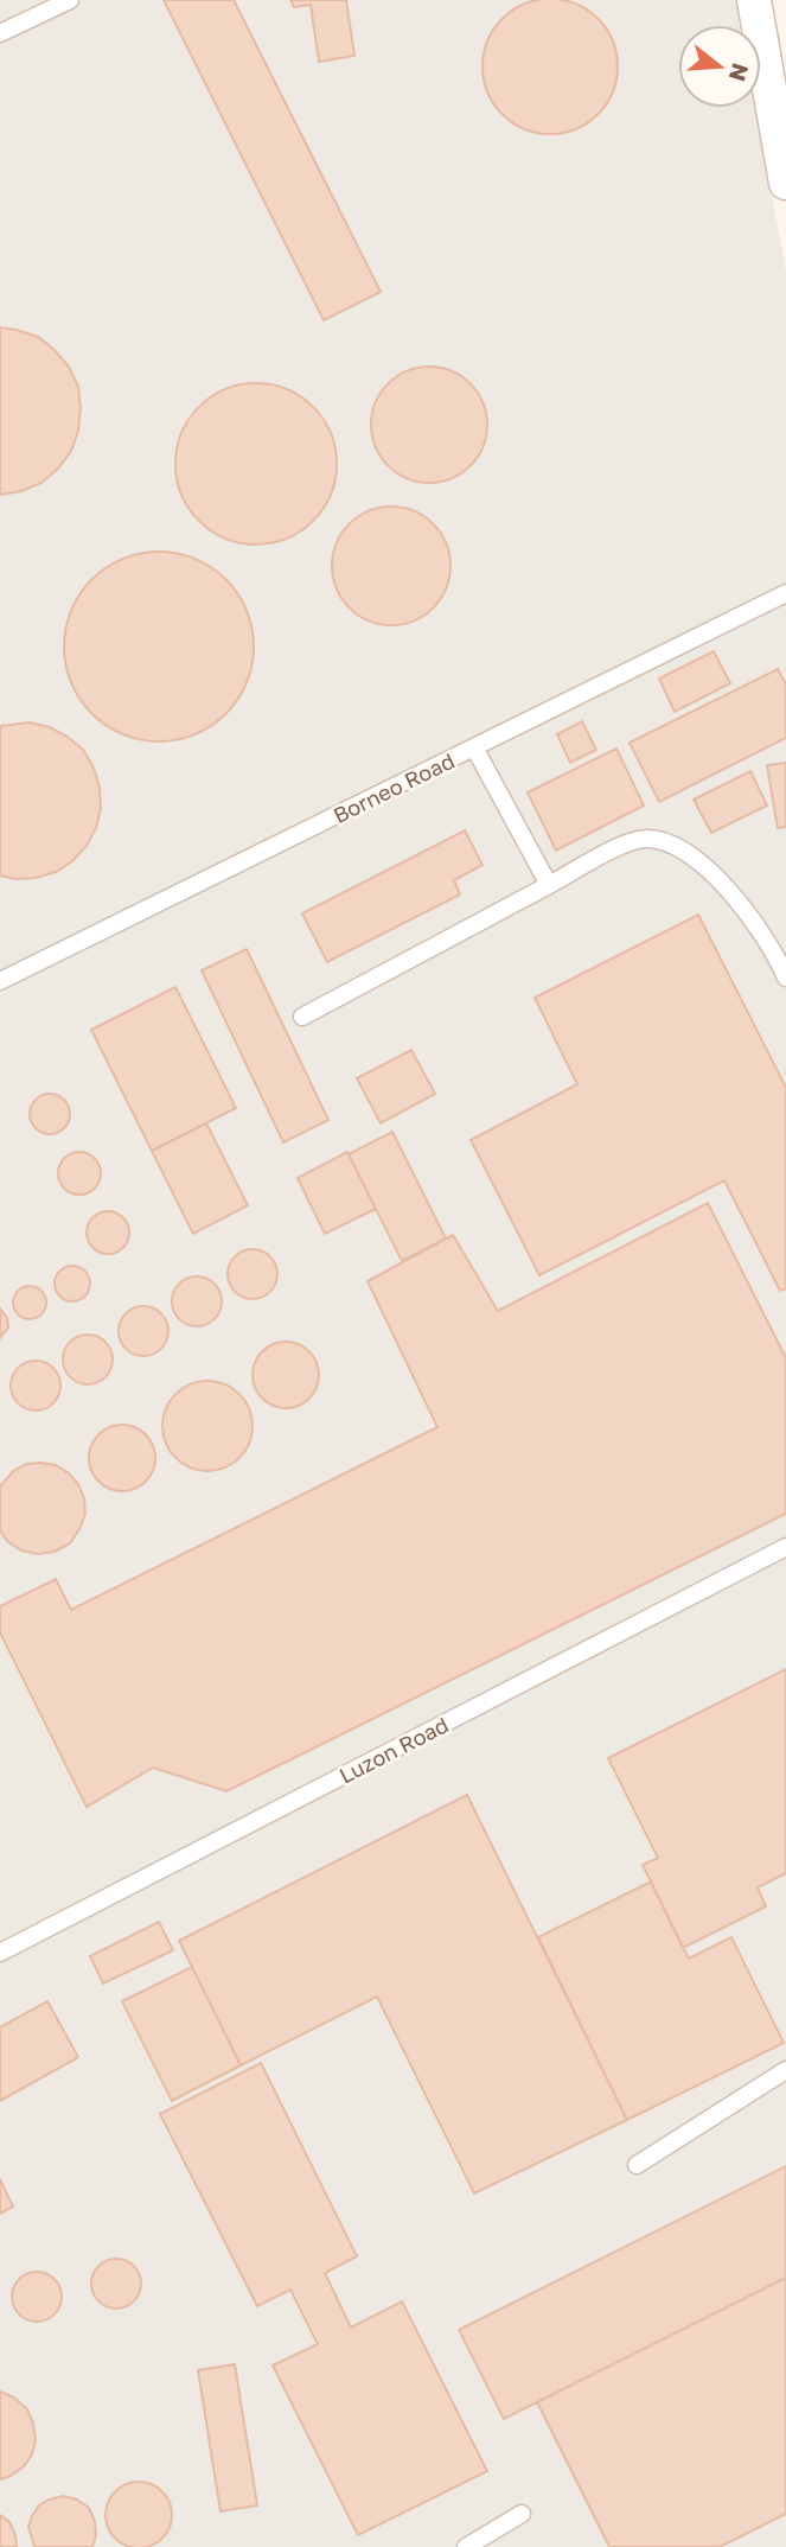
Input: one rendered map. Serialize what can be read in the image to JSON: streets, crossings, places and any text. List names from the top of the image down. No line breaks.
{"streets":{"lane":["Borneo Road","Luzon Road"]},"north":"right"}
